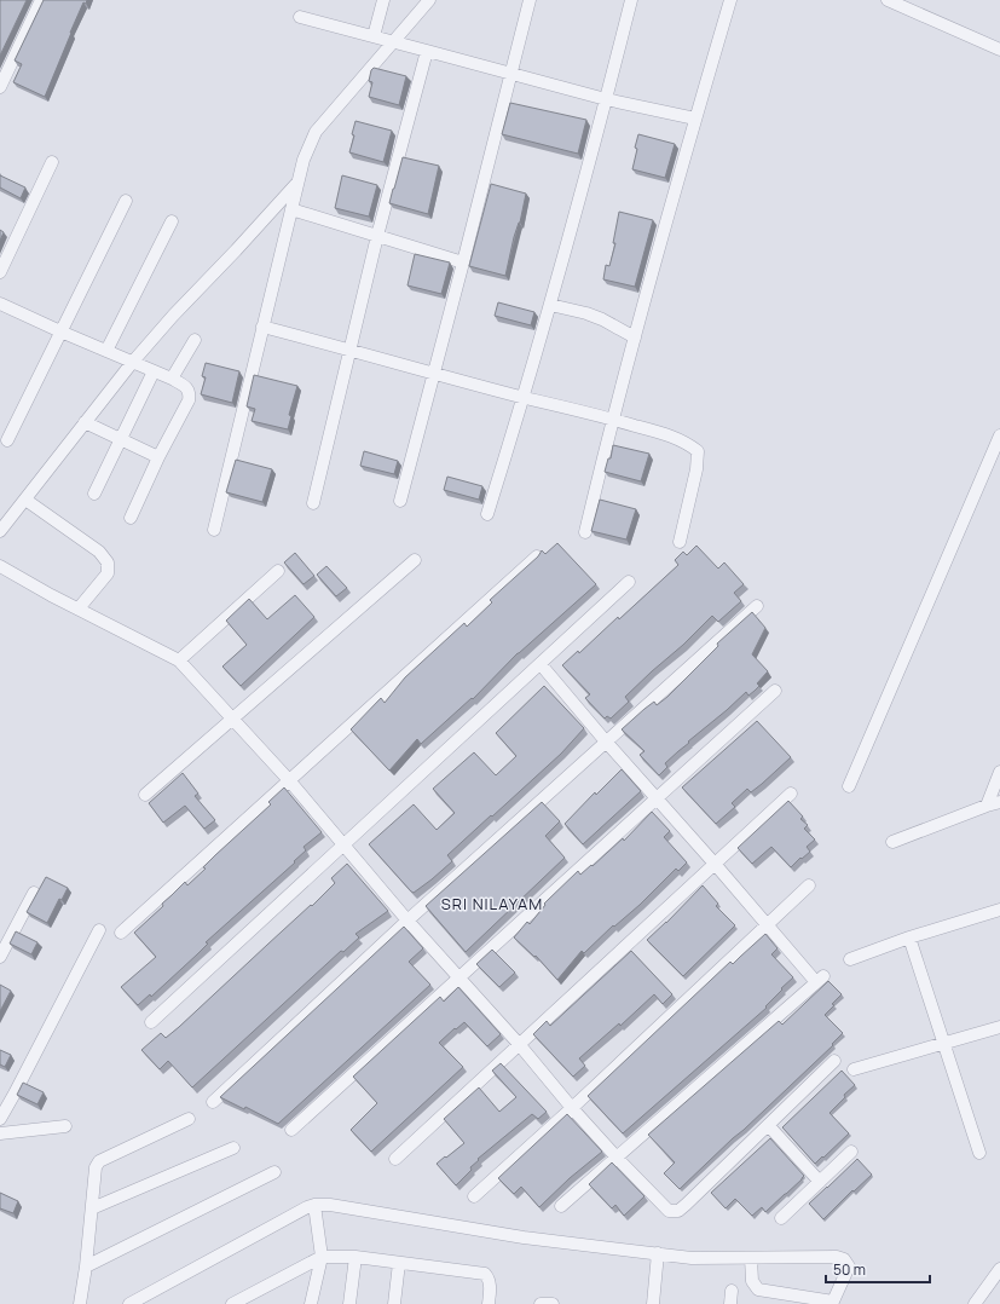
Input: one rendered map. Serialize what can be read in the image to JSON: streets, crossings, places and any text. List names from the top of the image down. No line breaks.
{"districts":["SRI NILAYAM"],"scale_bar":"50 m"}
